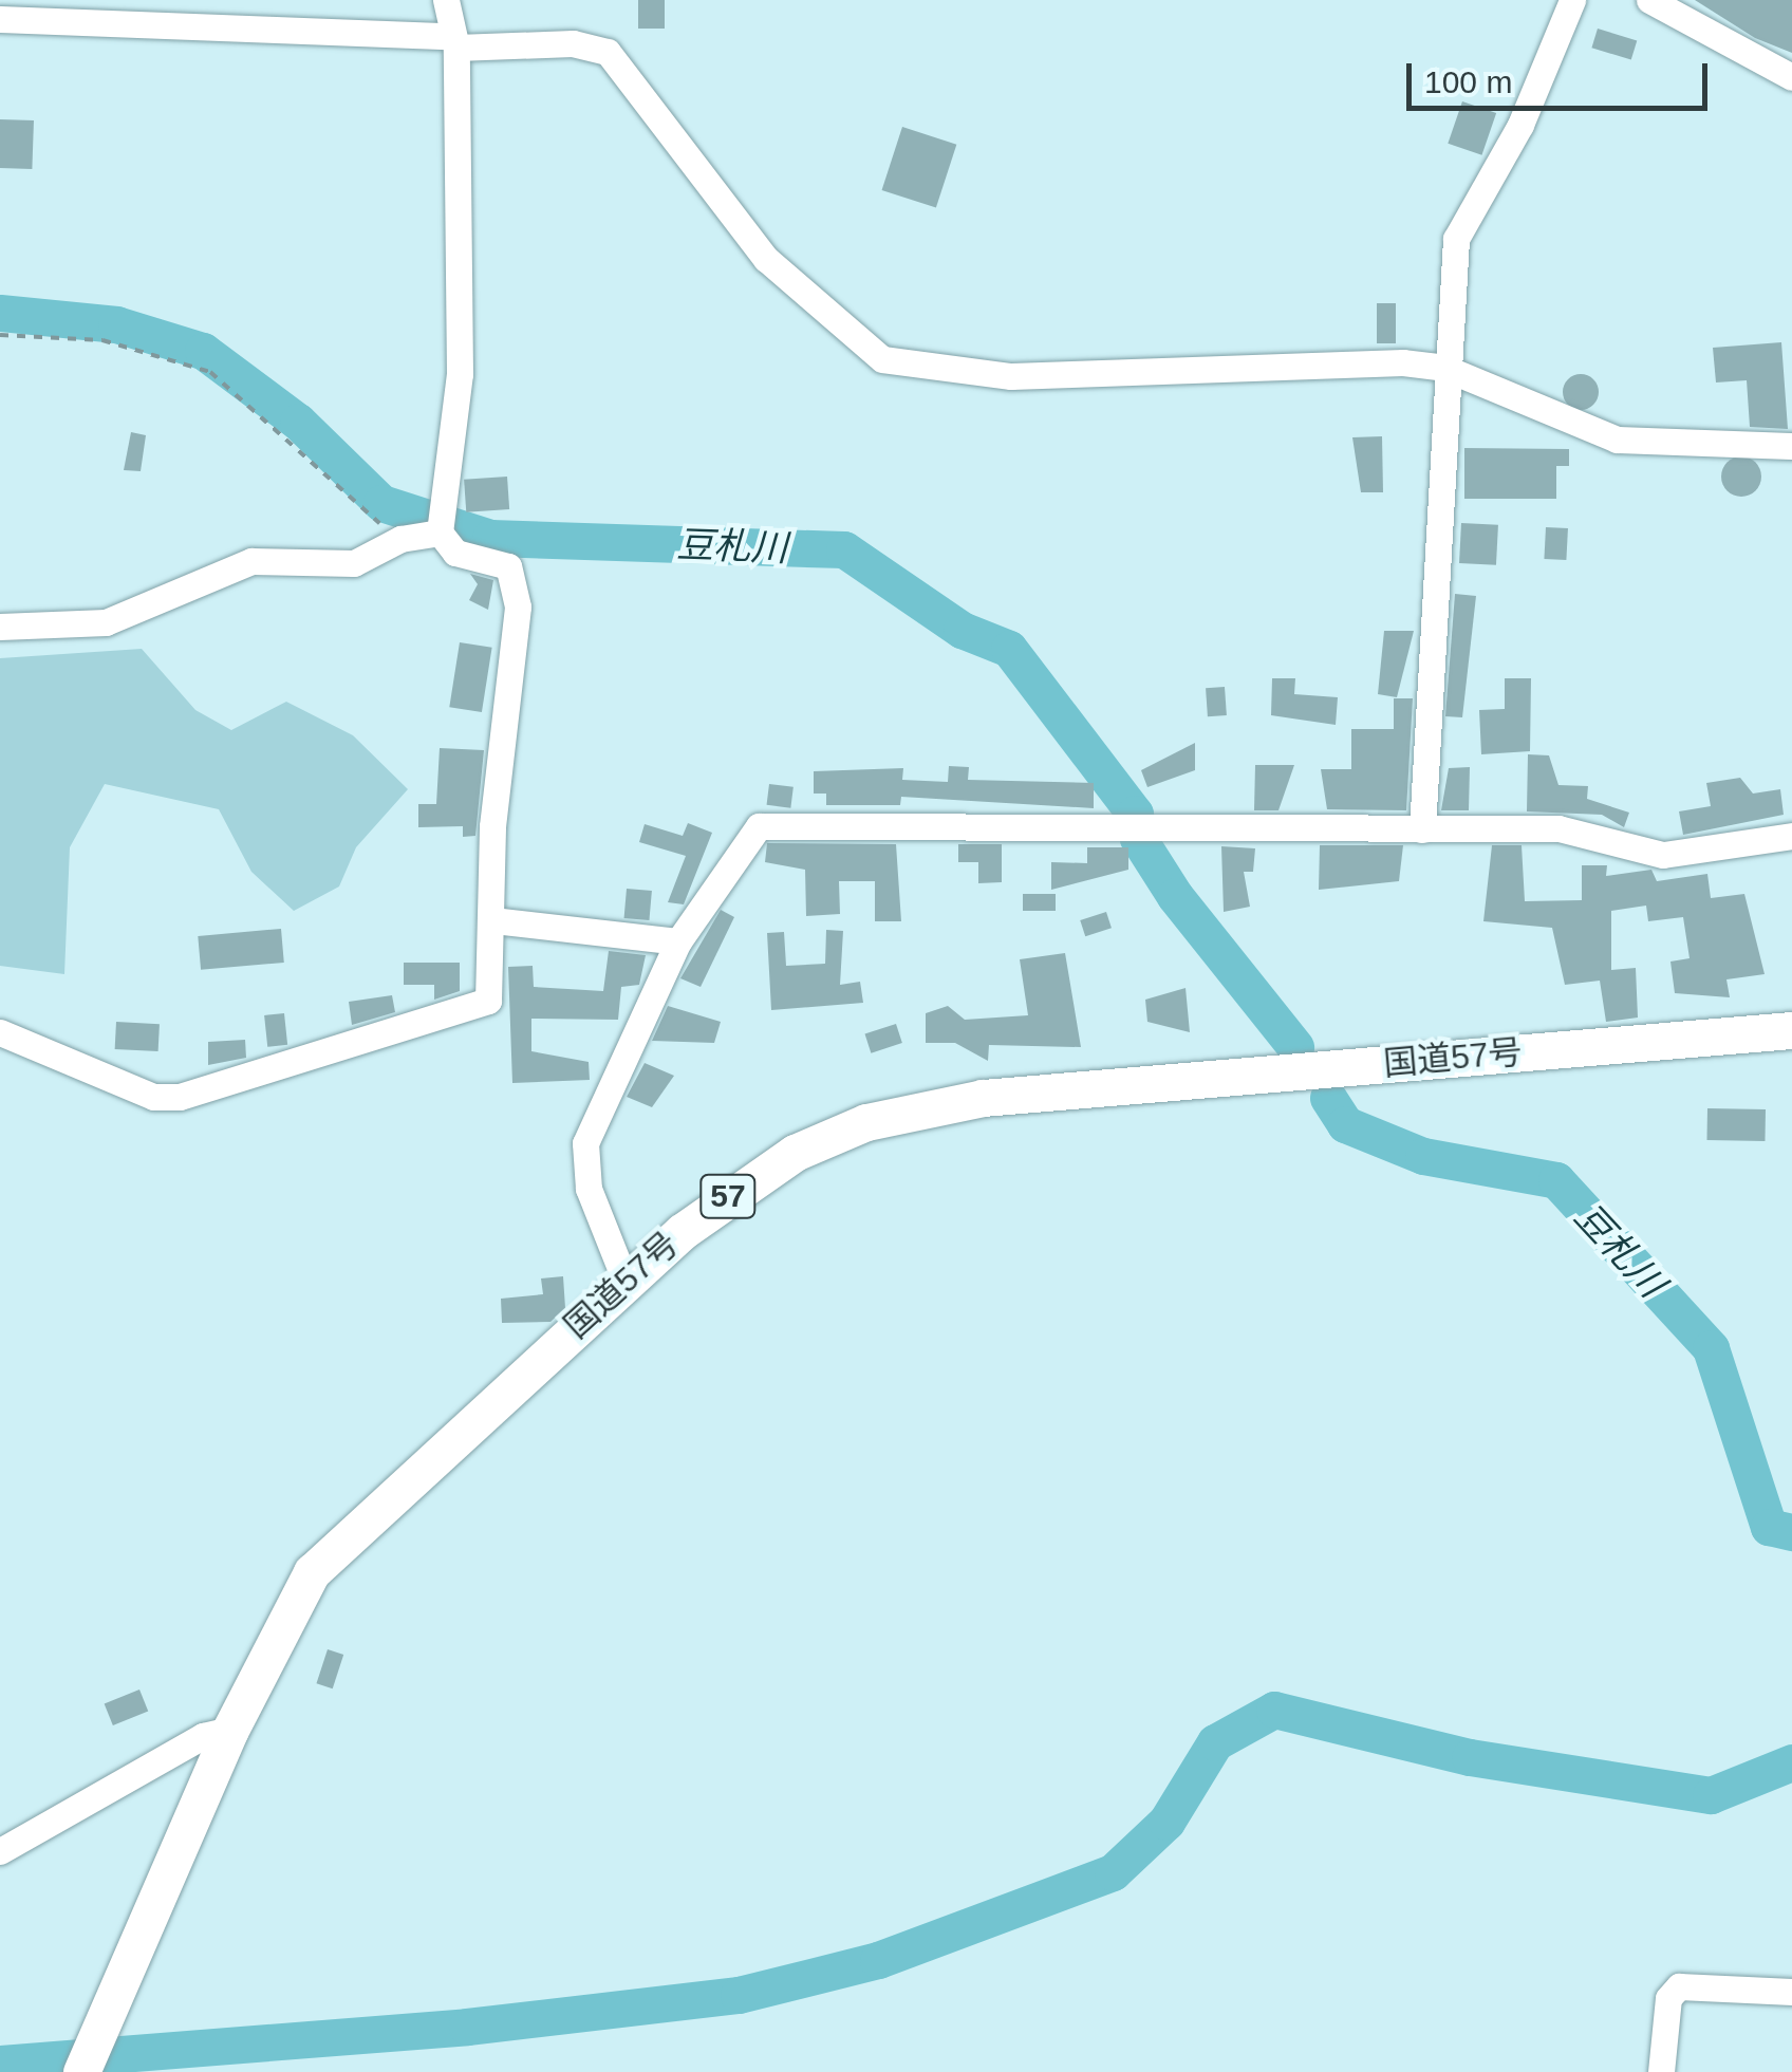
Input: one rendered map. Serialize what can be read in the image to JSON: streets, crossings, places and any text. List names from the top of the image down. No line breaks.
{"streets":{"highway":["国道57号","57"]},"water":["豆札川"],"scale_bar":"100 m"}
